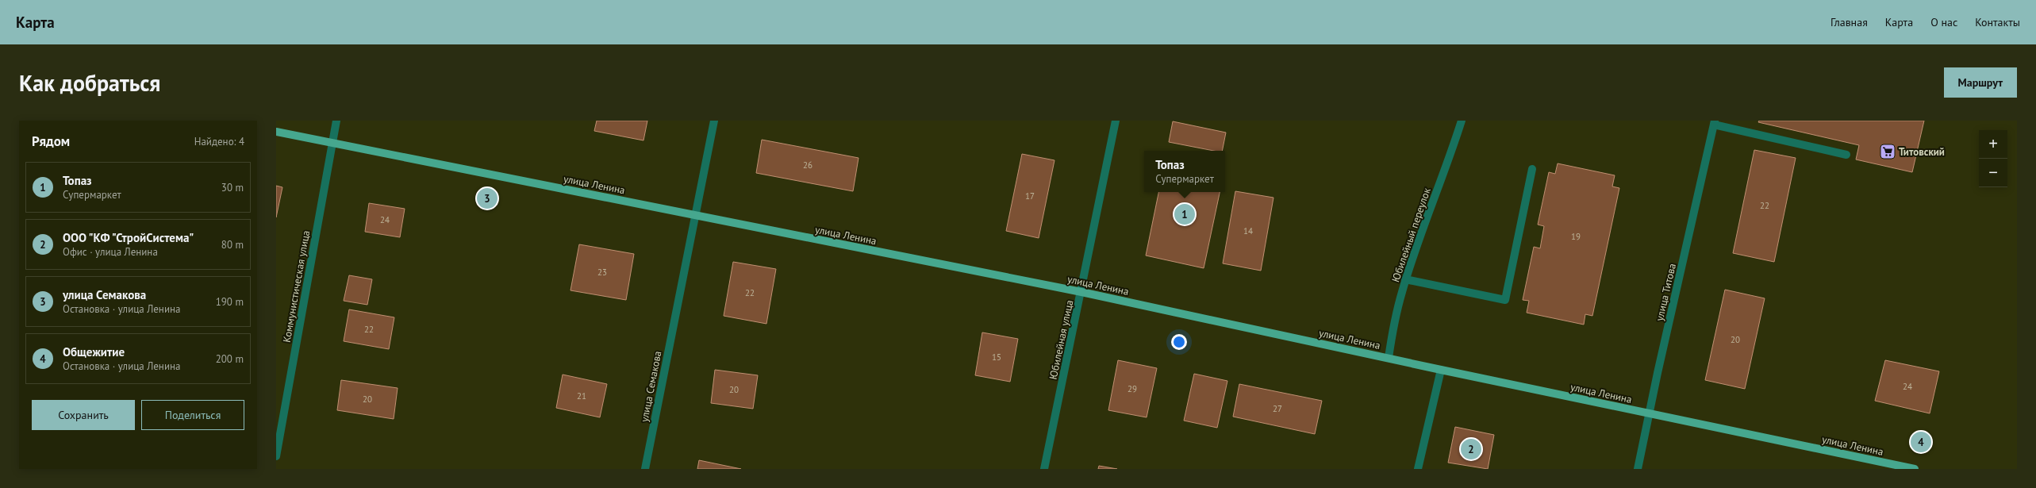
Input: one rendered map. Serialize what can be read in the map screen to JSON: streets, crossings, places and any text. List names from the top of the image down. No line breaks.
{"streets":{"main road":["улица Ленина"],"street":["Юбилейный переулок","Коммунистическая улица","улица Титова","Юбилейная улица","улица Семакова"]},"crossings":[["улица Ленина","Юбилейный переулок"],["улица Ленина","Коммунистическая улица"],["улица Ленина","улица Титова"],["улица Ленина","Юбилейная улица"],["улица Ленина","улица Семакова"]],"places":{"supermarket":["Титовский"]},"house_numbers":["26","17","22","24","14","19","23","22","22","20","15","24","29","20","21","20","27"],"page":{"header":"Карта","nav":["Главная","Карта","О нас","Контакты"],"buttons":["Маршрут",["Сохранить","Поделиться"]],"title":"Как добраться","heading":["Рядом","Найдено: 4"],"map_buttons":["+","−"],"popup":["Топаз","Супермаркет"],"list":[{"mark":"1","name":"Топаз","note":"Супермаркет","value":"30 m"},{"mark":"2","name":"ООО \"КФ \"СтройСистема\"","note":"Офис · улица Ленина","value":"80 m"},{"mark":"3","name":"улица Семакова","note":"Остановка · улица Ленина","value":"190 m"},{"mark":"4","name":"Общежитие","note":"Остановка · улица Ленина","value":"200 m"}],"pins":["3","1","4","2"]}}
